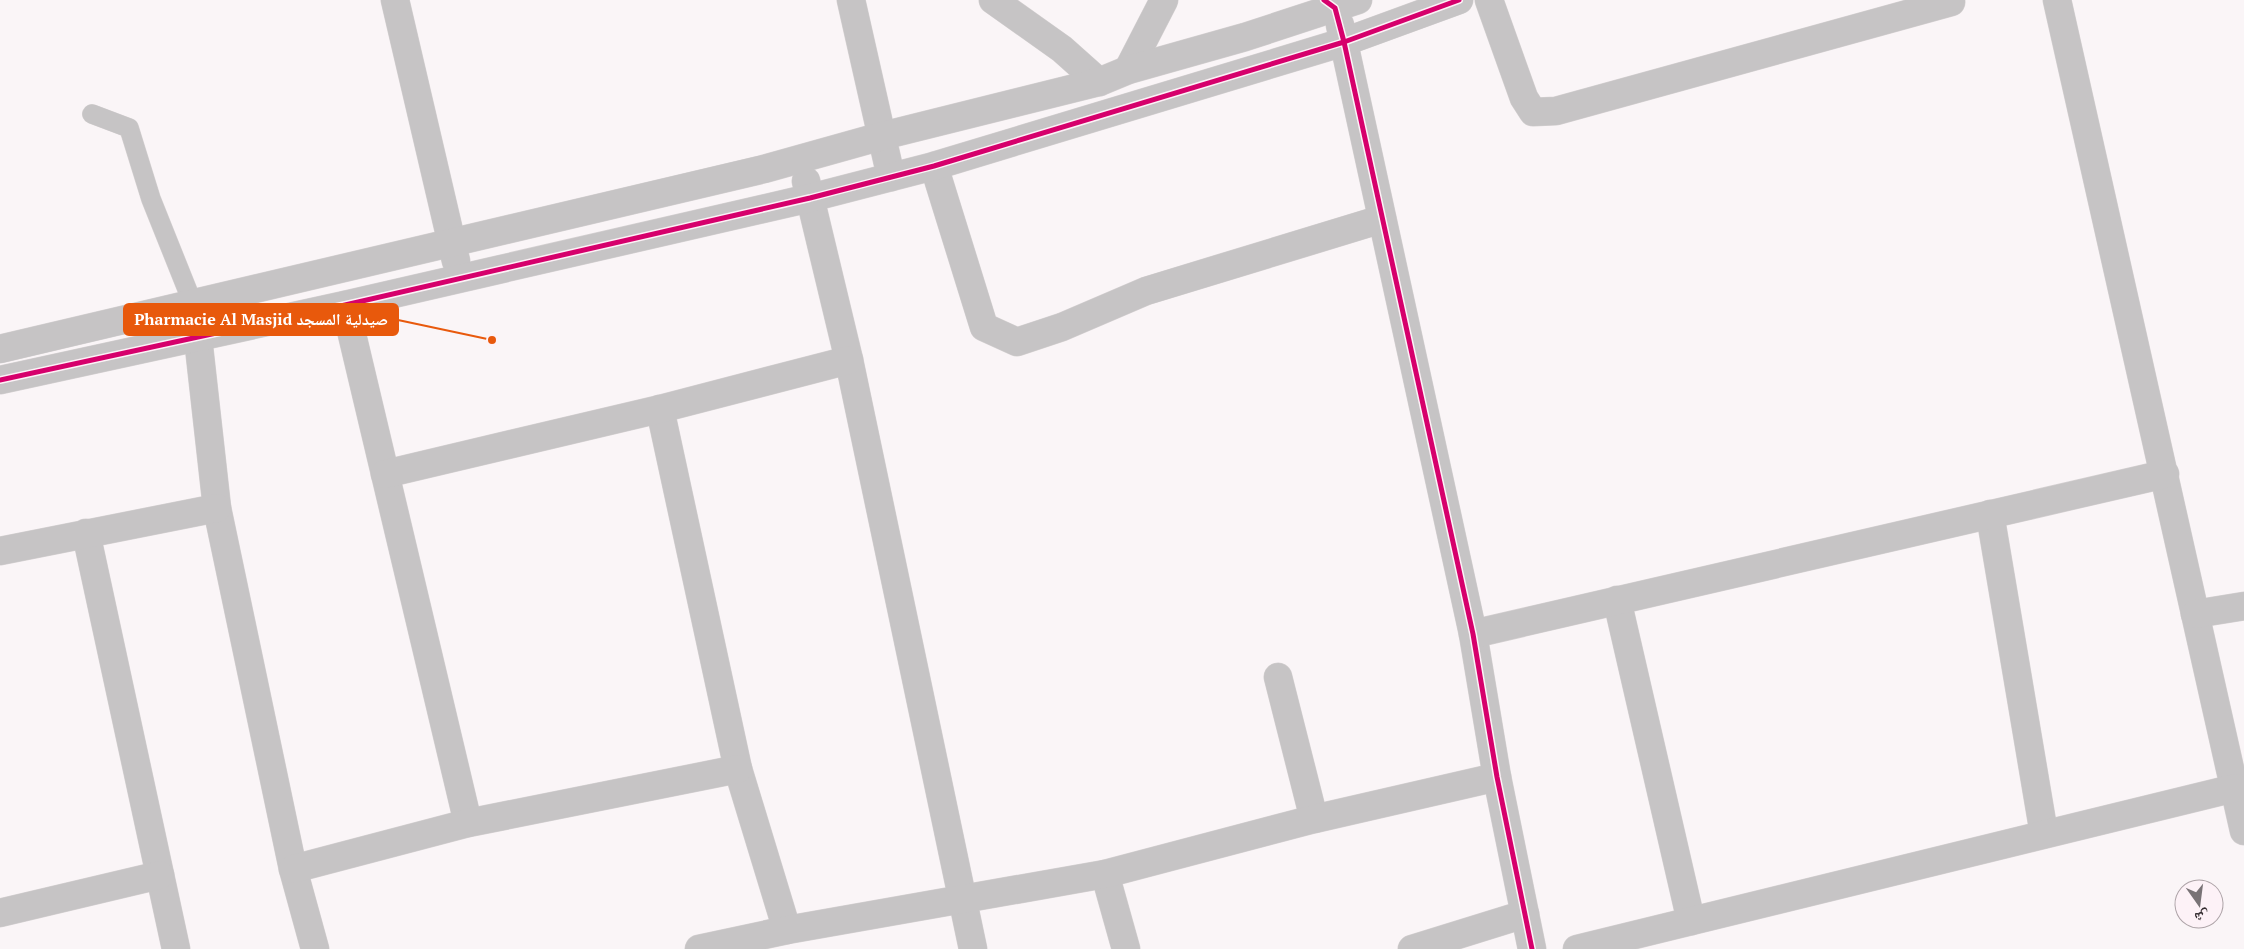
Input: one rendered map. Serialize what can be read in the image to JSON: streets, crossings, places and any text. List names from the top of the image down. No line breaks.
{"places":["Pharmacie Al Masjid صيدلية المسجد"],"north":"bottom"}
